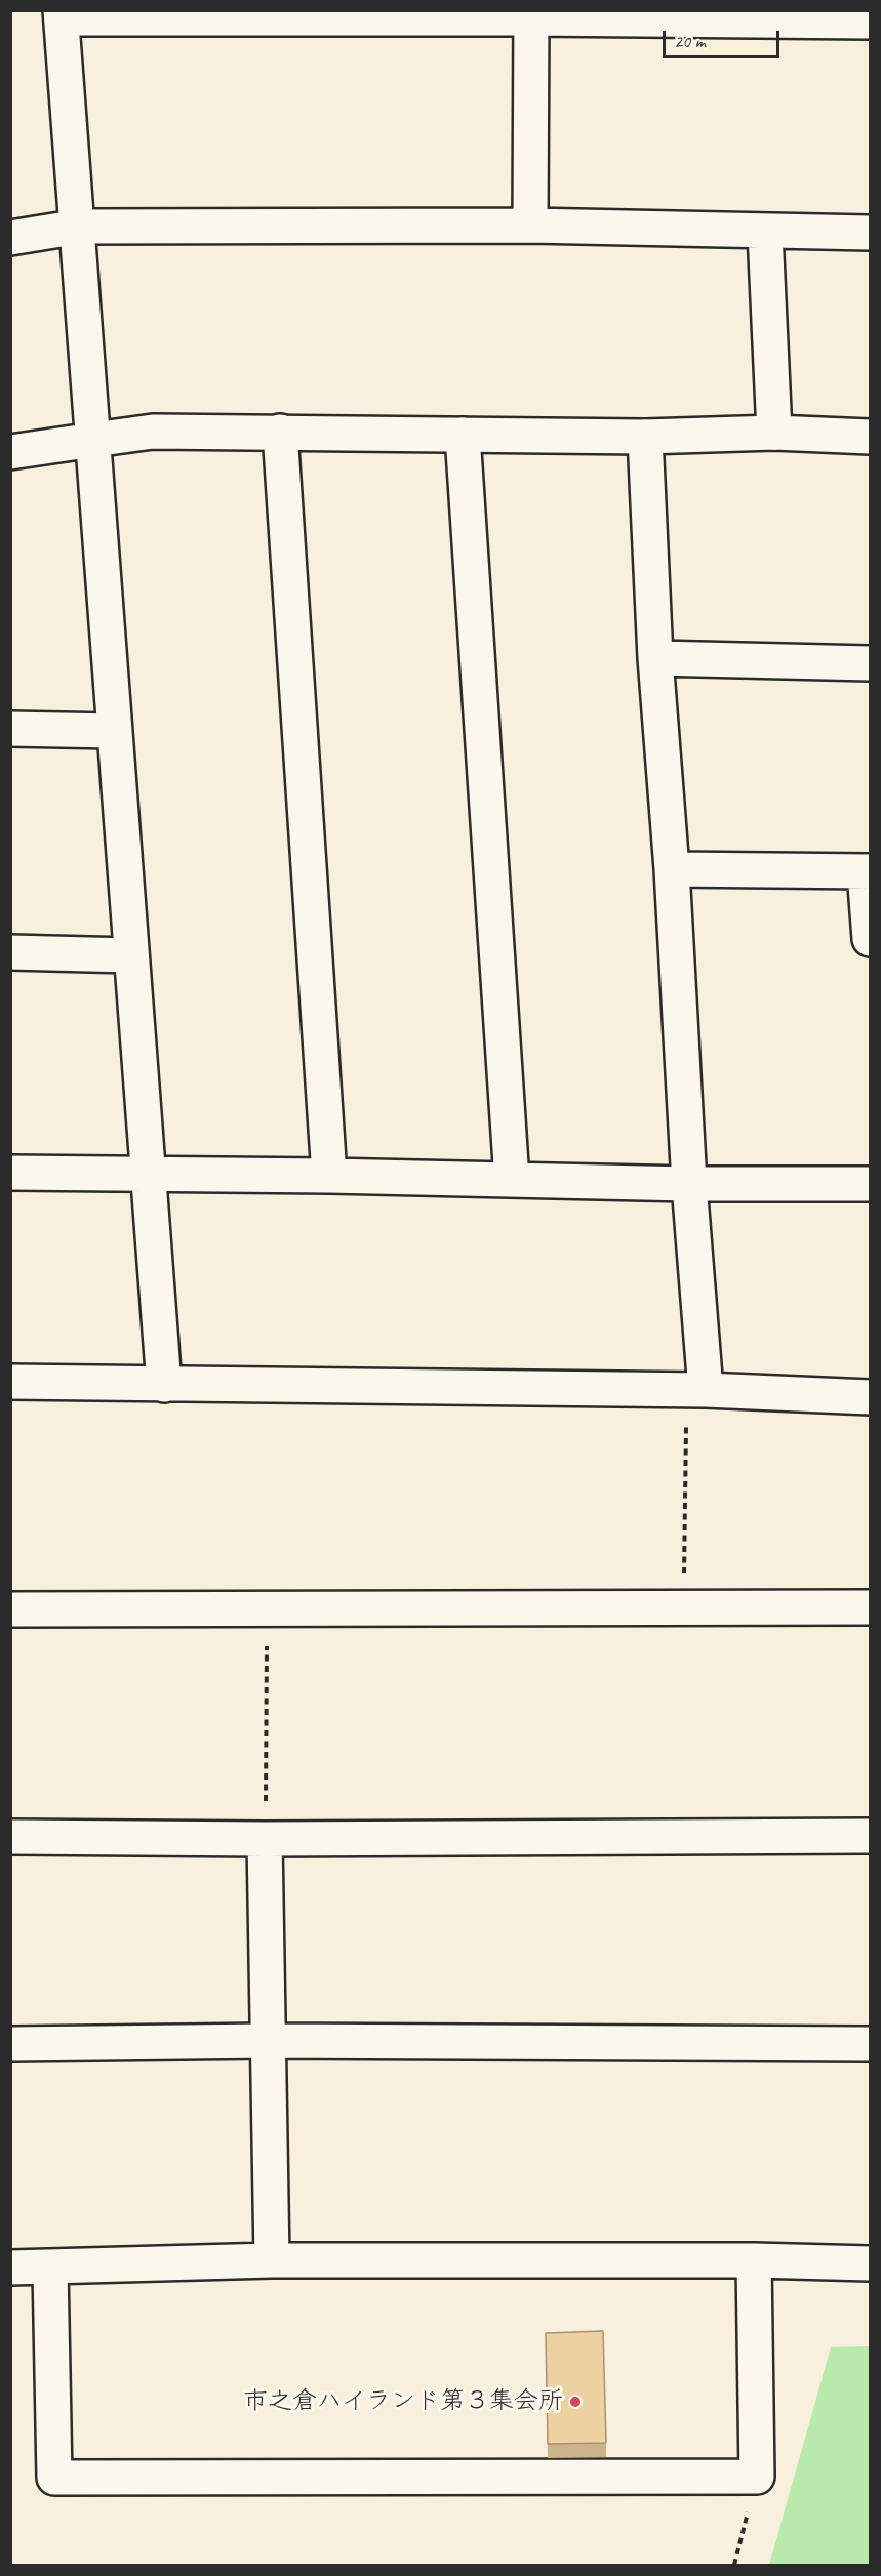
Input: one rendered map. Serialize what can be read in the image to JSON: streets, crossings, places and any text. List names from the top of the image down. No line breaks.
{"places":["市之倉ハイランド第３集会所"],"scale_bar":"20 m"}
